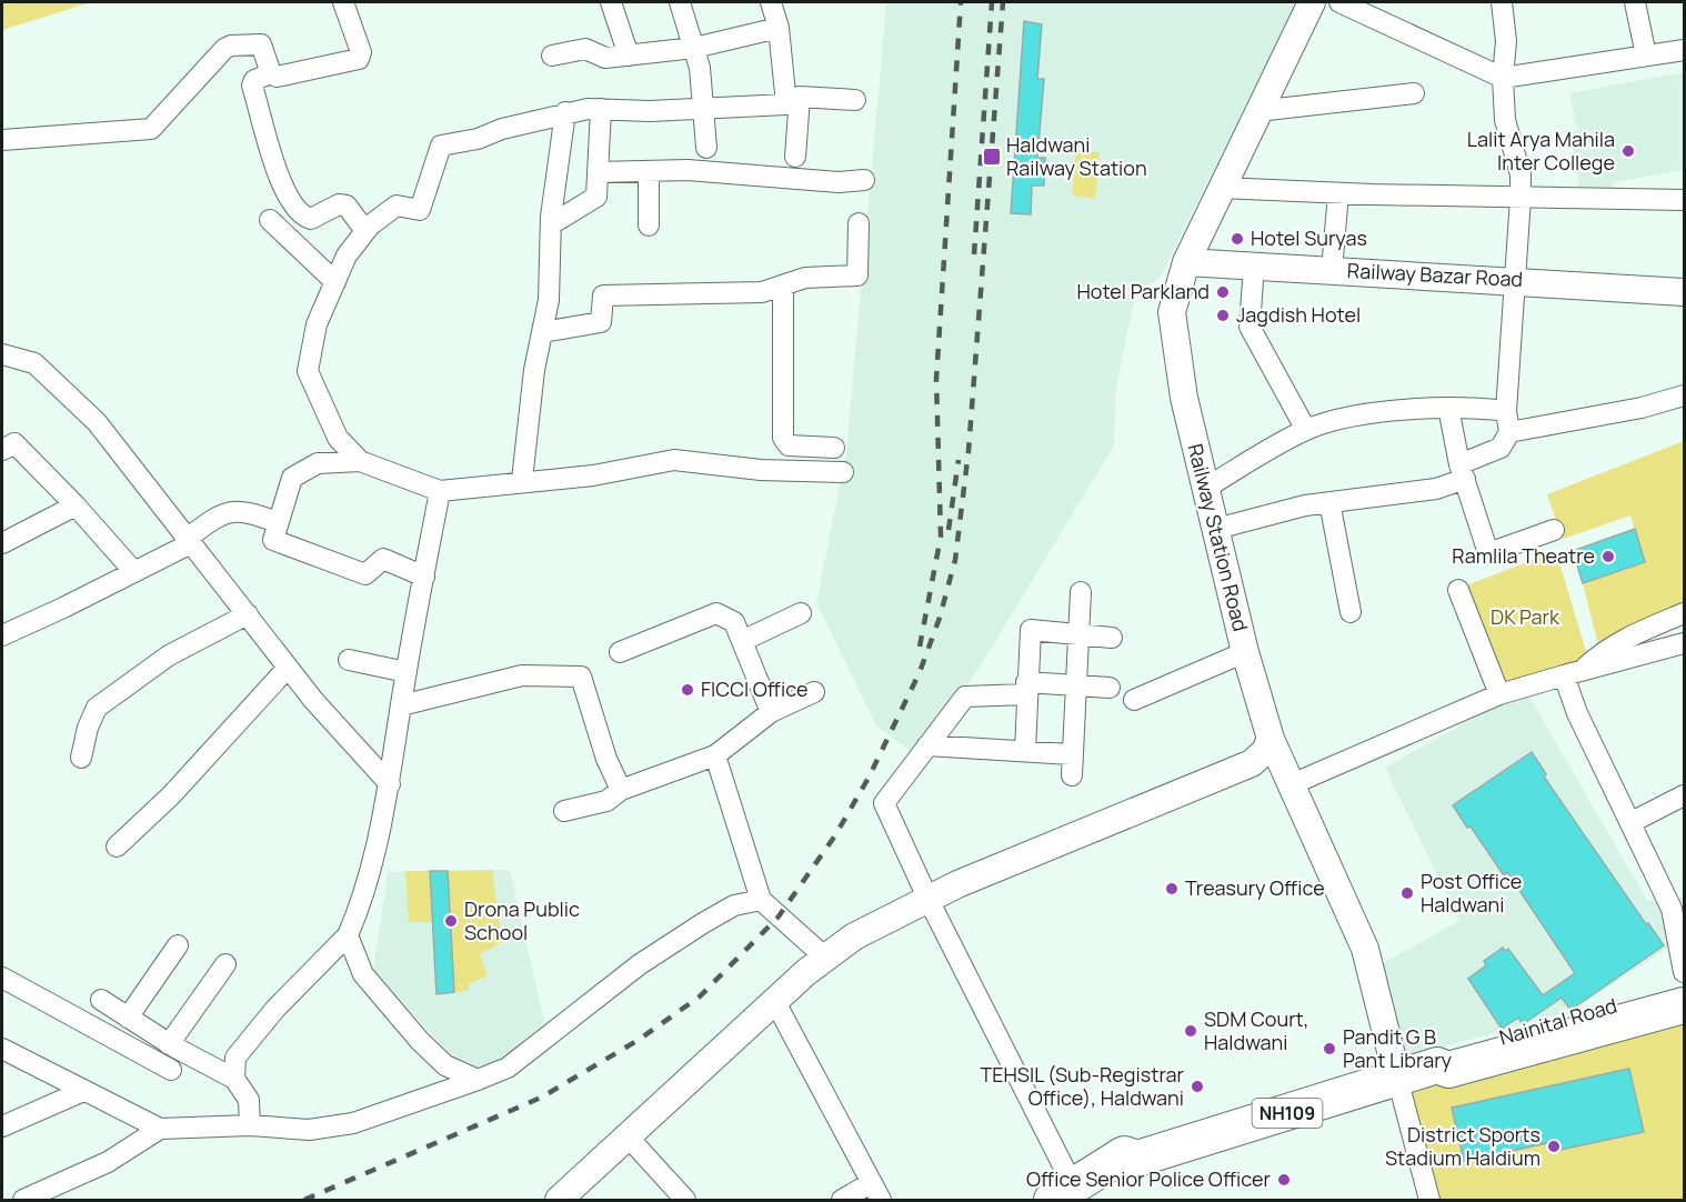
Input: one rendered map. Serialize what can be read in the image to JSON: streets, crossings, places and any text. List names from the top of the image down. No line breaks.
{"streets":{"highway":["Nainital Road","NH109"],"street":["Railway Bazar Road","Railway Station Road"]},"crossings":[["Railway Bazar Road","Railway Station Road"],["Railway Station Road","Nainital Road"]],"parks":["DK Park"],"places":{"other":["Lalit Arya Mahila Inter College","Hotel Suryas","Hotel Parkland","Jagdish Hotel","Ramlila Theatre","FICCI Office","Treasury Office","Post Office Haldwani","Drona Public School","SDM Court, Haldwani","Pandit G B Pant Library","TEHSIL (Sub-Registrar Office), Haldwani","District Sports Stadium Haldium","Office Senior Police Officer"],"transit":["Haldwani Railway Station"]}}
